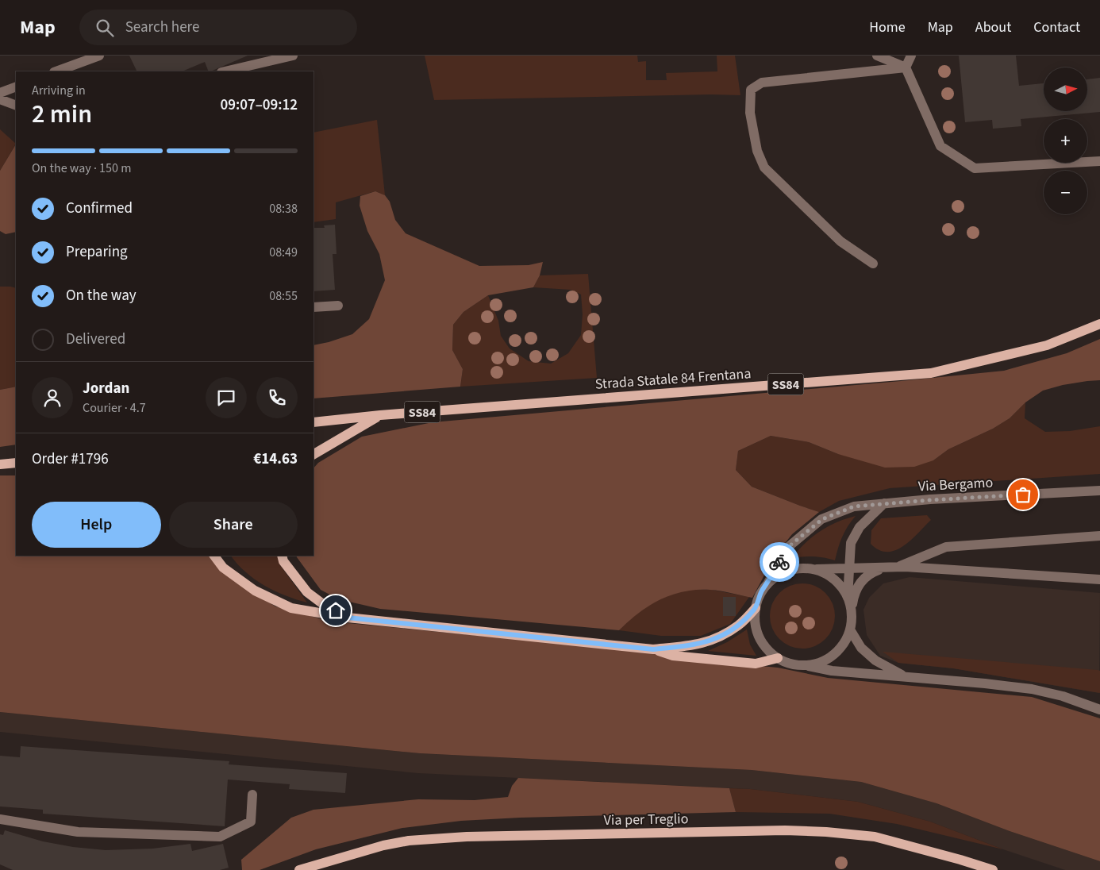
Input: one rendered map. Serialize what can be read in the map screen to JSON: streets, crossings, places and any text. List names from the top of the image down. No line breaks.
{"streets":{"main road":["Strada Statale 84 Frentana","SS84","Via per Treglio"],"street":["Via Bergamo"]},"north":"right","page":{"header":"Map","search":"Search here","nav":["Home","Map","About","Contact"],"map_buttons":["+","−"],"heading":["2 min","Arriving in","09:07–09:12"],"panel":["Jordan","Courier · 4.7","Order #1796","€14.63"],"bar":"On the way · 150 m","list":[["Confirmed","08:38"],["Preparing","08:49"],["On the way","08:55"],"Delivered"],"buttons":["Help","Share"]}}
